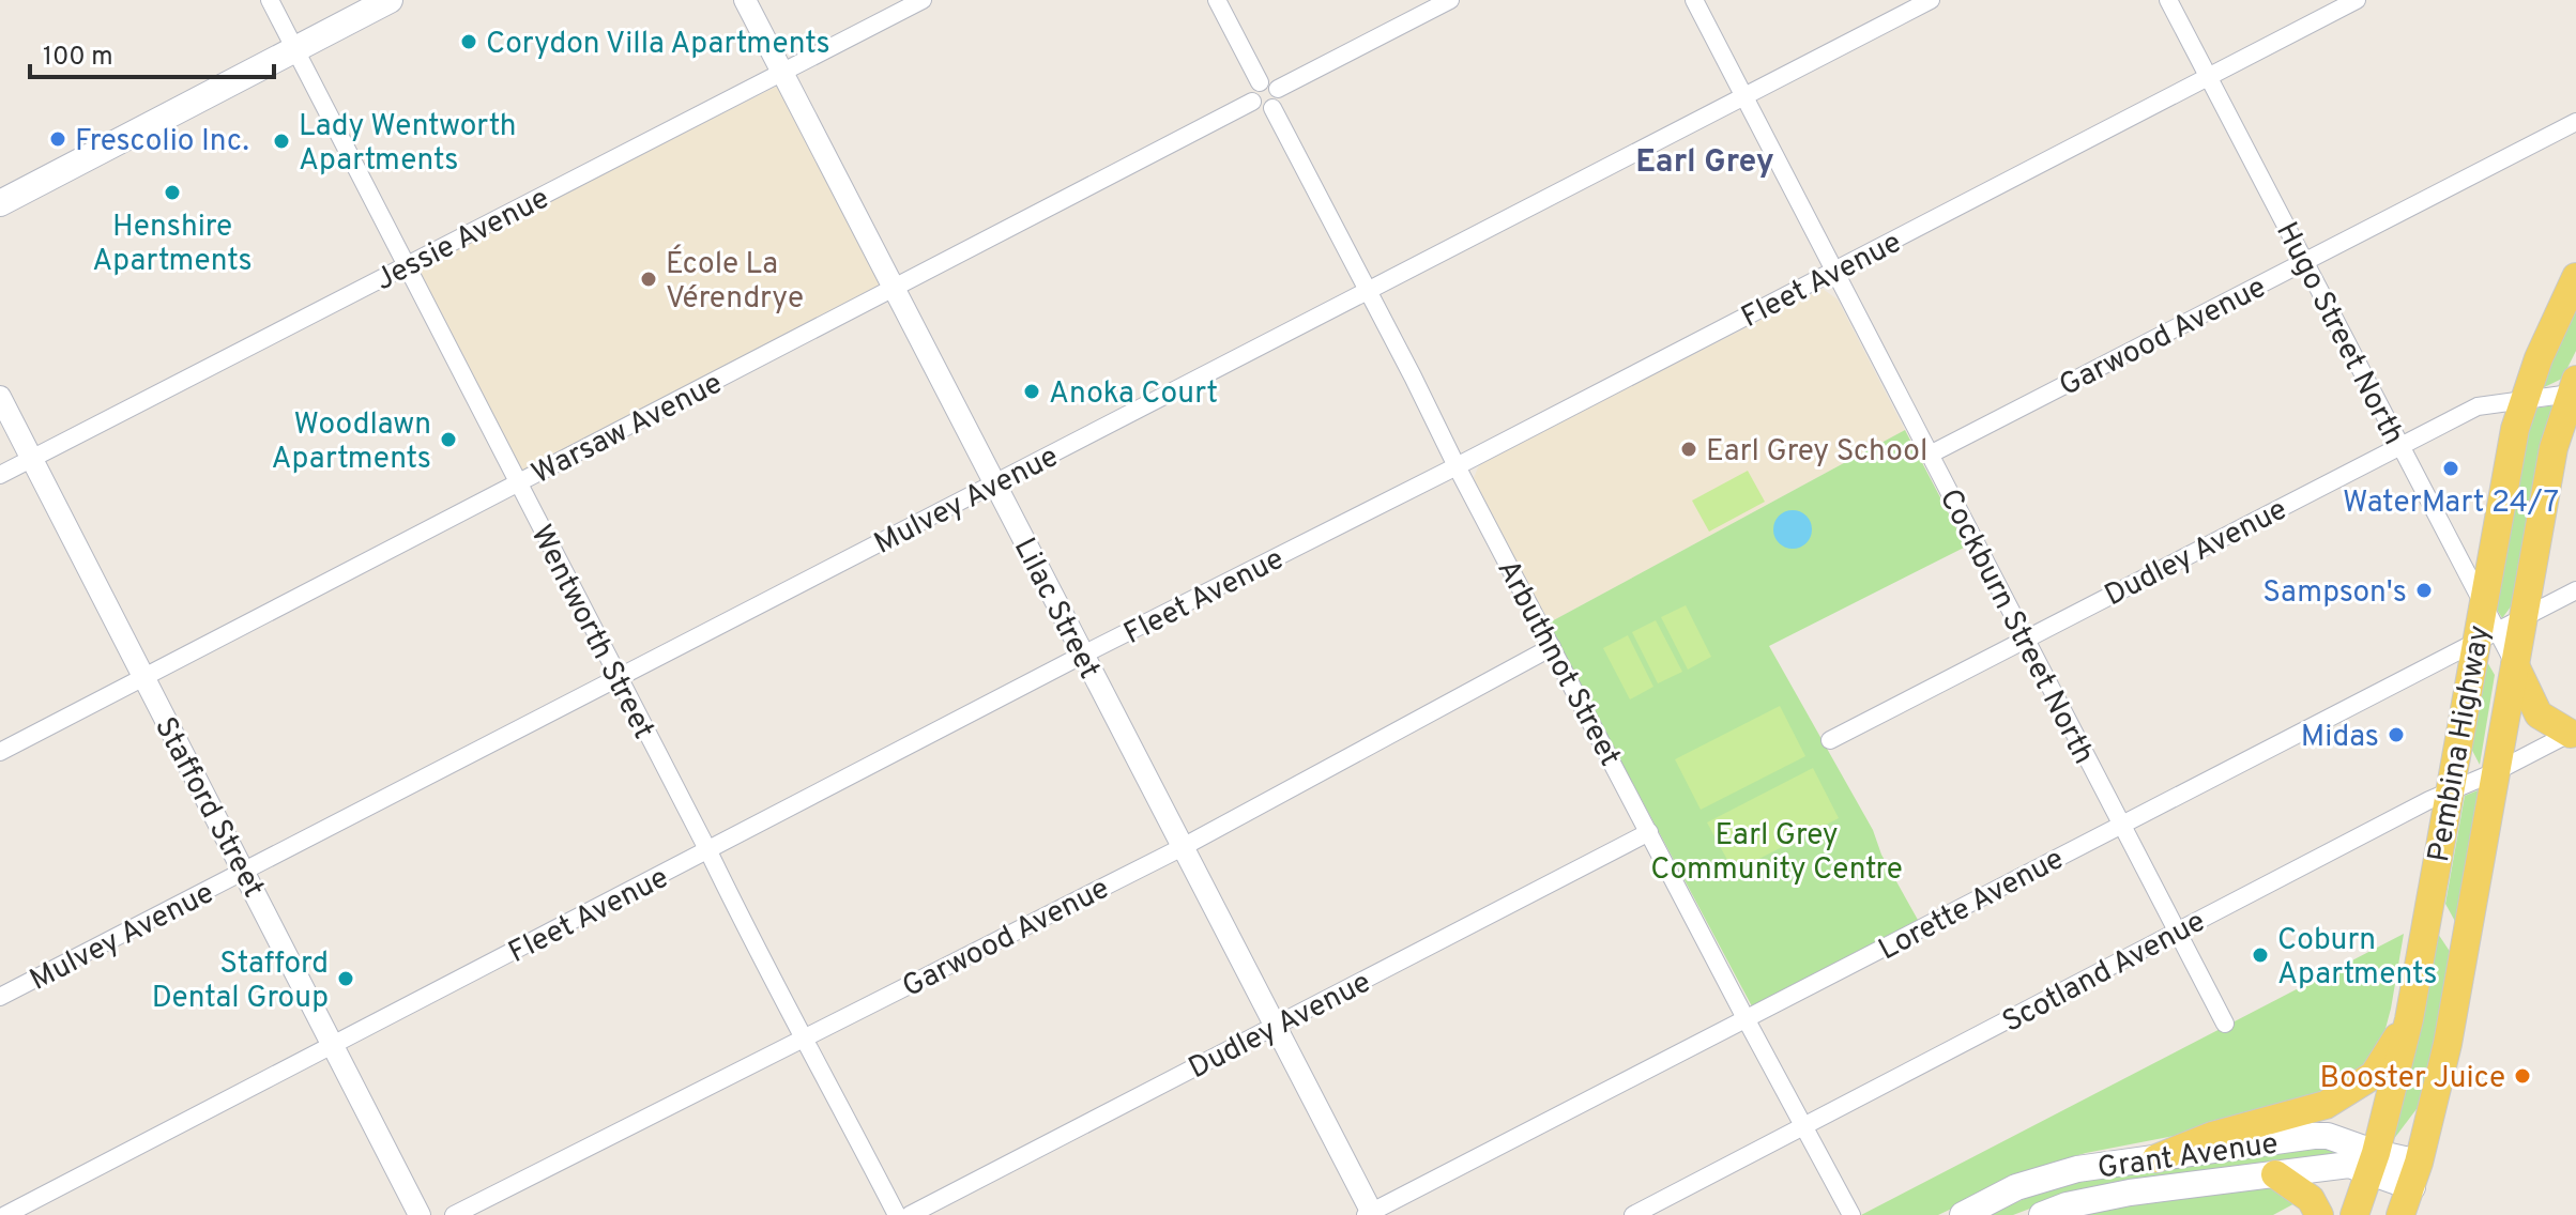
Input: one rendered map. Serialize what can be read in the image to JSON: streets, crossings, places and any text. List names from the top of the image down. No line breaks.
{"streets":{"main road":["Pembina Highway","Grant Avenue"],"street":["Jessie Avenue","Fleet Avenue","Hugo Street North","Garwood Avenue","Warsaw Avenue","Mulvey Avenue","Dudley Avenue","Lilac Street","Cockburn Street North","Wentworth Street","Arbuthnot Street","Stafford Street","Lorette Avenue","Scotland Avenue"]},"crossings":[["Jessie Avenue","Lilac Street"],["Jessie Avenue","Wentworth Street"],["Jessie Avenue","Stafford Street"],["Fleet Avenue","Hugo Street North"],["Fleet Avenue","Lilac Street"],["Fleet Avenue","Cockburn Street North"],["Fleet Avenue","Wentworth Street"],["Fleet Avenue","Arbuthnot Street"],["Fleet Avenue","Stafford Street"],["Hugo Street North","Garwood Avenue"],["Hugo Street North","Dudley Avenue"],["Hugo Street North","Pembina Highway"],["Garwood Avenue","Lilac Street"],["Garwood Avenue","Cockburn Street North"],["Garwood Avenue","Wentworth Street"],["Garwood Avenue","Arbuthnot Street"],["Warsaw Avenue","Lilac Street"],["Warsaw Avenue","Wentworth Street"],["Warsaw Avenue","Arbuthnot Street"],["Warsaw Avenue","Stafford Street"],["Mulvey Avenue","Lilac Street"],["Mulvey Avenue","Cockburn Street North"],["Mulvey Avenue","Wentworth Street"],["Mulvey Avenue","Arbuthnot Street"],["Mulvey Avenue","Stafford Street"],["Dudley Avenue","Lilac Street"],["Dudley Avenue","Cockburn Street North"],["Dudley Avenue","Arbuthnot Street"],["Dudley Avenue","Pembina Highway"],["Lilac Street","Lorette Avenue"],["Cockburn Street North","Lorette Avenue"],["Cockburn Street North","Scotland Avenue"],["Arbuthnot Street","Lorette Avenue"],["Arbuthnot Street","Scotland Avenue"],["Pembina Highway","Lorette Avenue"],["Pembina Highway","Scotland Avenue"],["Pembina Highway","Grant Avenue"]],"districts":["Earl Grey"],"parks":["Earl Grey Community Centre"],"places":["Corydon Villa Apartments","Frescolio Inc.","Lady Wentworth Apartments","Henshire Apartments","École La Vérendrye","Anoka Court","Woodlawn Apartments","Earl Grey School","WaterMart 24/7","Sampson's","Midas","Coburn Apartments","Stafford Dental Group","Booster Juice"],"scale_bar":"100 m"}
